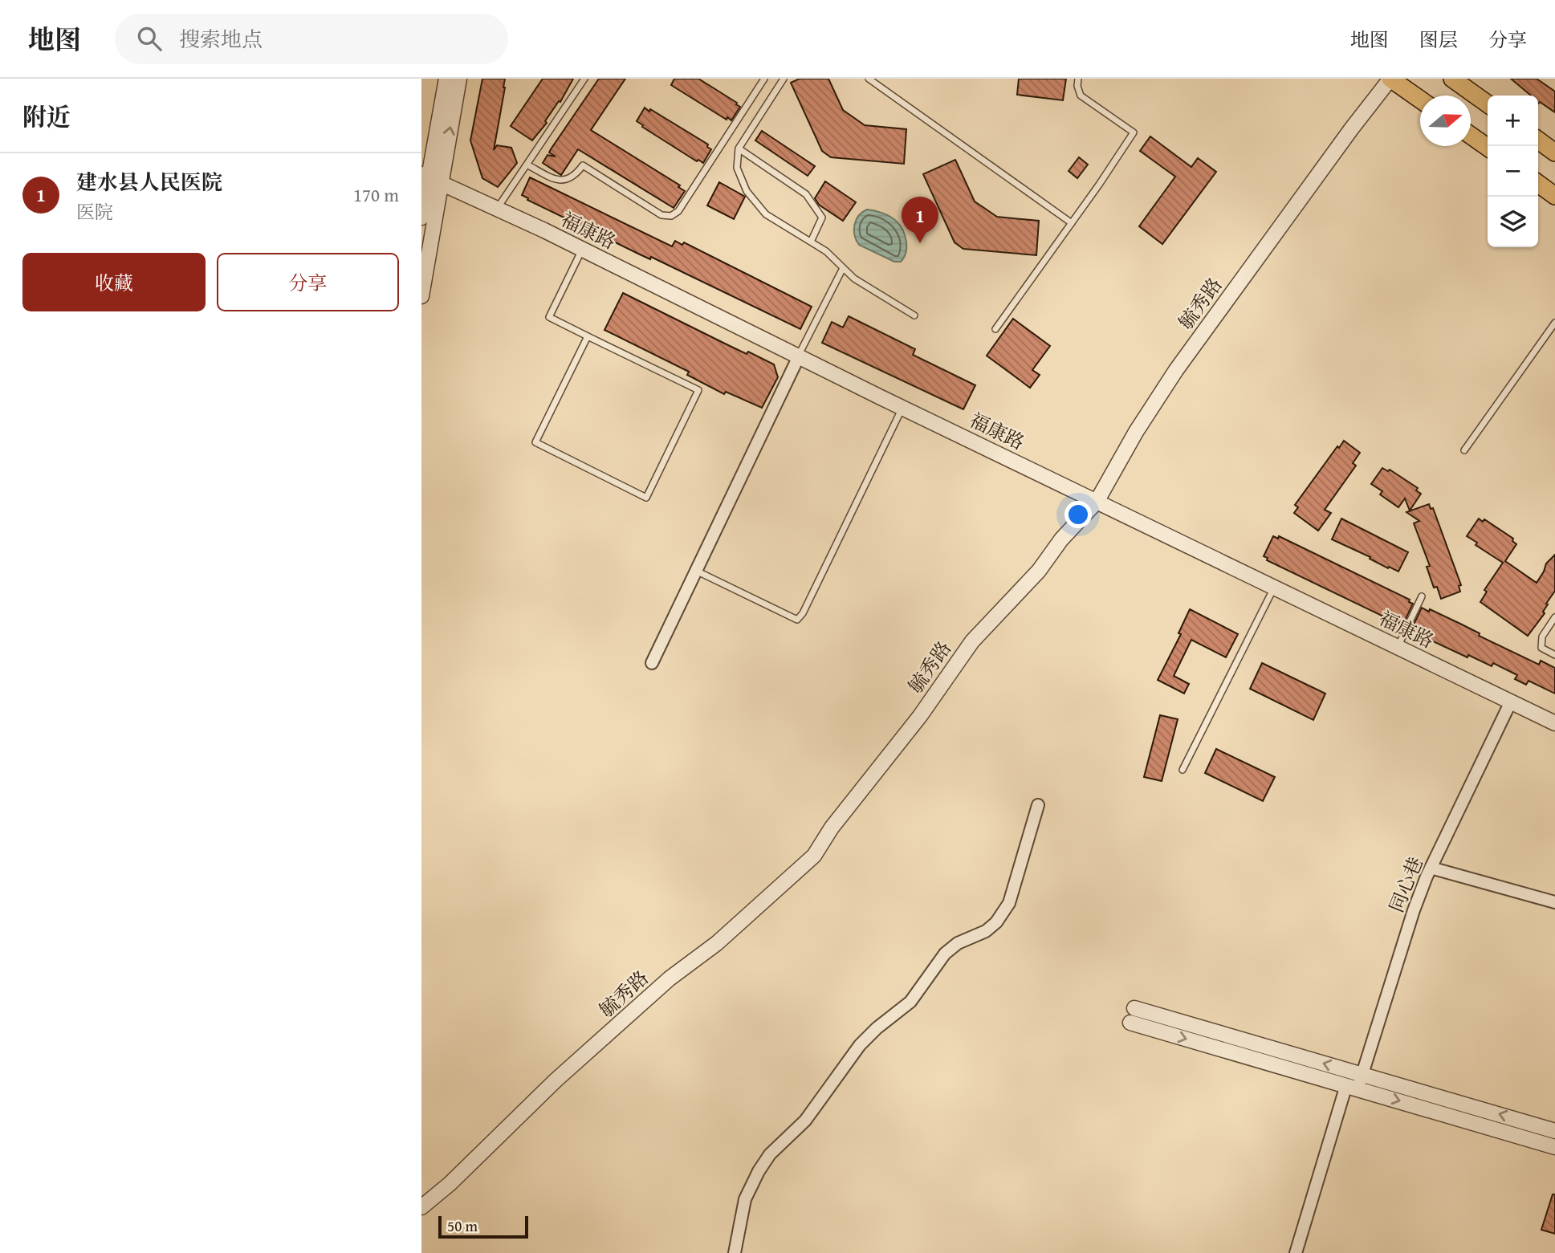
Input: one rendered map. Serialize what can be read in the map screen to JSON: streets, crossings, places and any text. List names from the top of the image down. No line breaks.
{"streets":{"street":["福康路","毓秀路","同心巷"]},"crossings":[["福康路","毓秀路"],["福康路","同心巷"]],"scale_bar":"50 m","north":"right","page":{"header":"地图","search":"搜索地点","nav":["地图","图层","分享"],"heading":"附近","map_buttons":["+","−"],"list":[{"mark":"1","name":"建水县人民医院","note":"医院","value":"170 m"}],"pins":"1","buttons":["收藏","分享"],"scale":"50 m"}}
